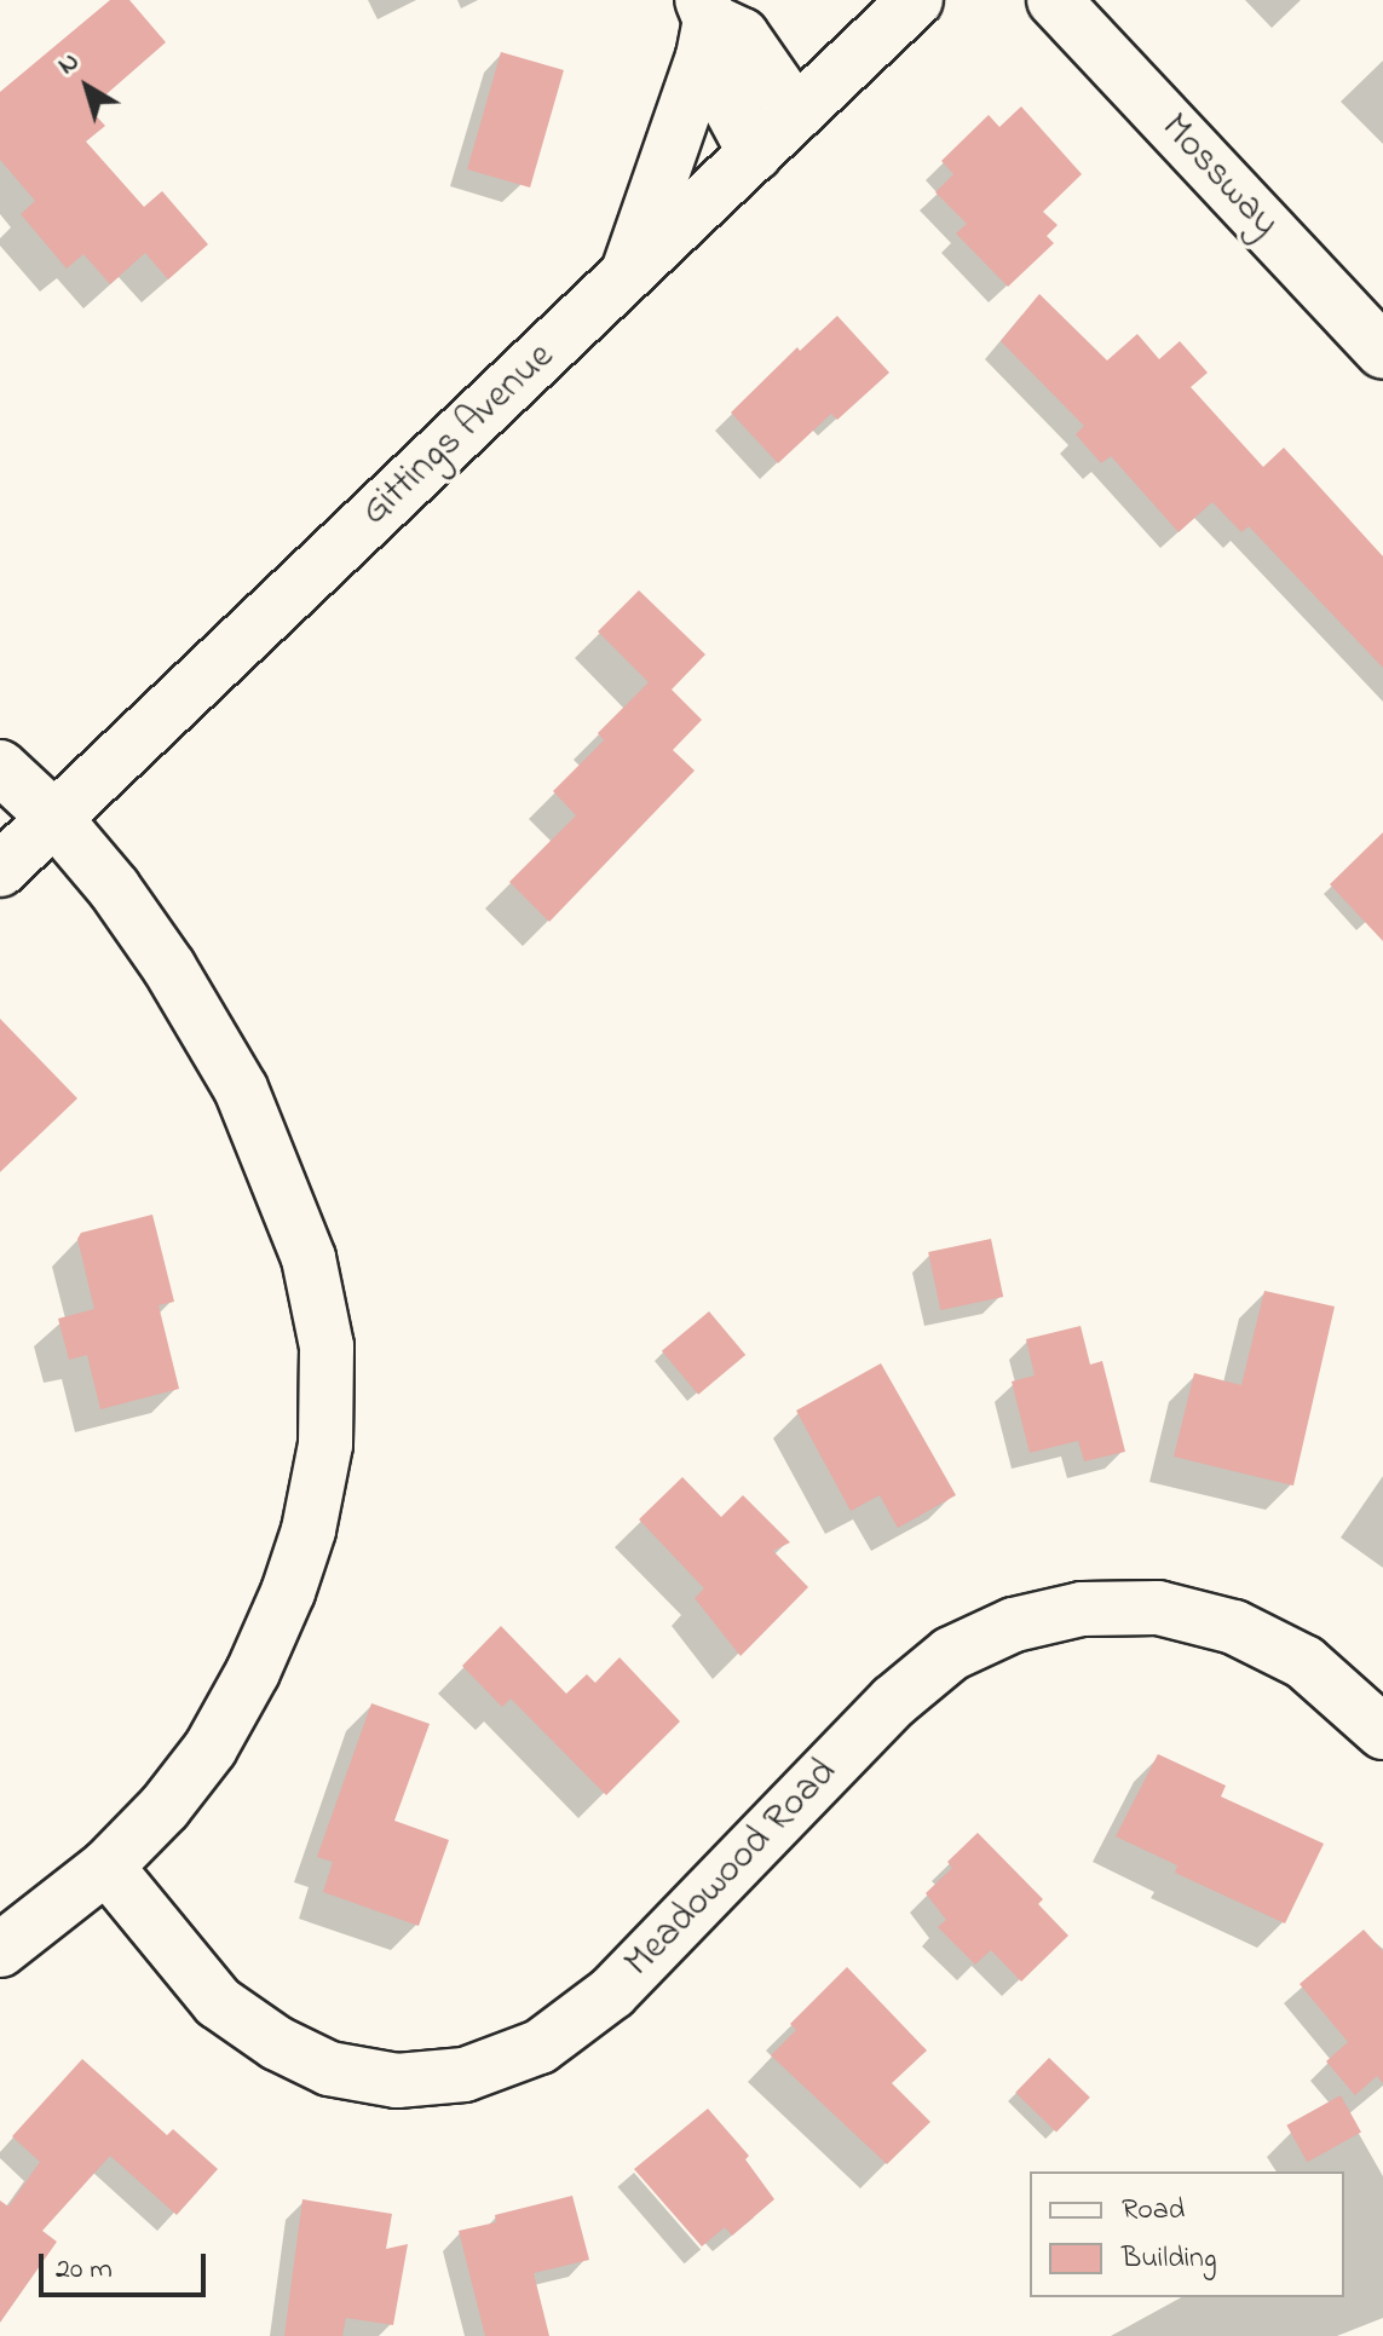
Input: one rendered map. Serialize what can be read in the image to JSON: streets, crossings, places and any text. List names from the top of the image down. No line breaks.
{"streets":{"street":["Mossway","Gittings Avenue","Meadowood Road"]},"legend":["Road","Building"],"scale_bar":"20 m","north":"top left"}
